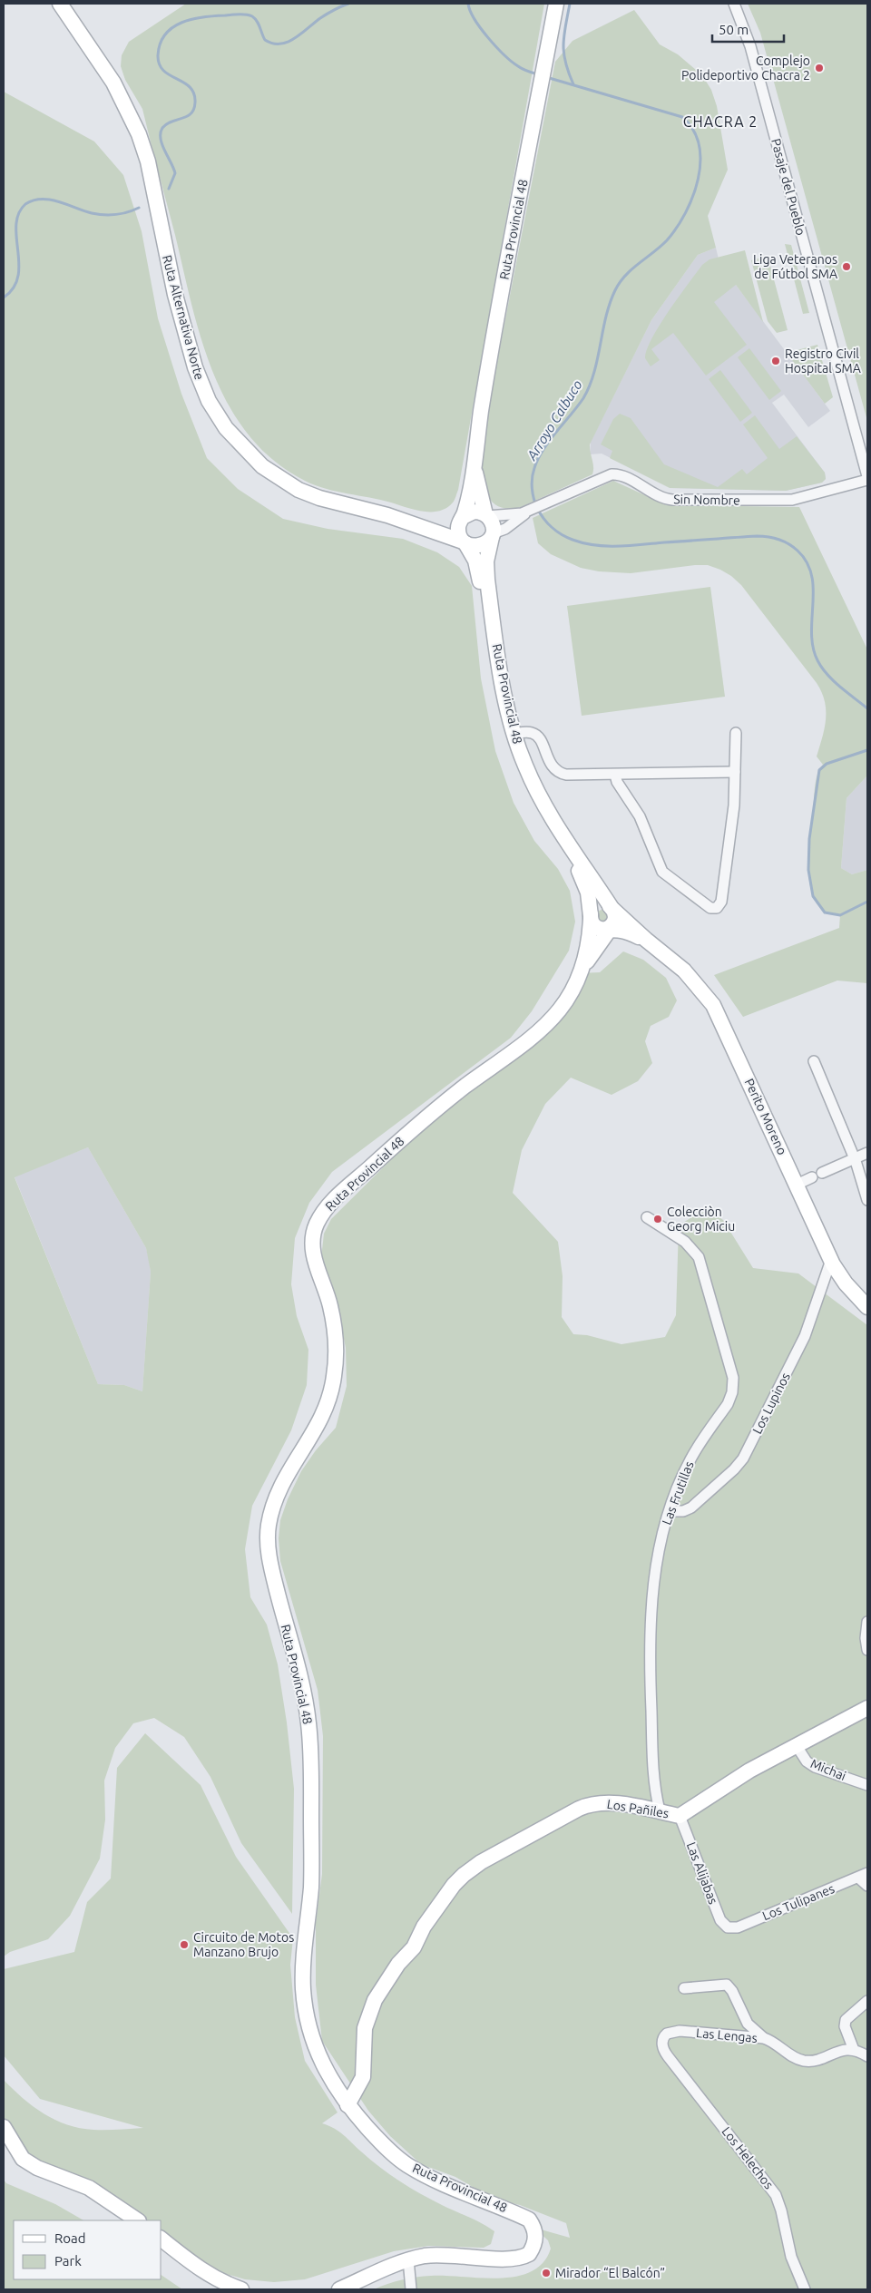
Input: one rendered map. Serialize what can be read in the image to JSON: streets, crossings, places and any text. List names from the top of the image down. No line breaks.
{"streets":{"main road":["Ruta Provincial 48","Ruta Alternativa Norte","Perito Moreno","Los Pañiles"],"street":["Pasaje del Pueblo","Sin Nombre","Los Lupinos","Las Frutillas","Michai","Las Alijabas","Los Tulipanes","Las Lengas","Los Helechos"]},"crossings":[["Ruta Provincial 48","Ruta Alternativa Norte"],["Ruta Provincial 48","Sin Nombre"],["Ruta Provincial 48","Perito Moreno"],["Ruta Provincial 48","Los Pañiles"],["Ruta Alternativa Norte","Sin Nombre"],["Perito Moreno","Los Lupinos"],["Los Lupinos","Las Frutillas"],["Las Frutillas","Los Pañiles"],["Michai","Los Pañiles"],["Los Pañiles","Las Alijabas"],["Las Alijabas","Los Tulipanes"],["Las Lengas","Los Helechos"]],"districts":["CHACRA 2"],"water":["Arroyo Calbuco"],"places":["Complejo Polideportivo Chacra 2","Liga Veteranos de Fútbol SMA","Registro Civil Hospital SMA","Colecciòn Georg Miciu","Circuito de Motos Manzano Brujo","Mirador “El Balcón”"],"legend":["Road","Park"],"scale_bar":"50 m"}
